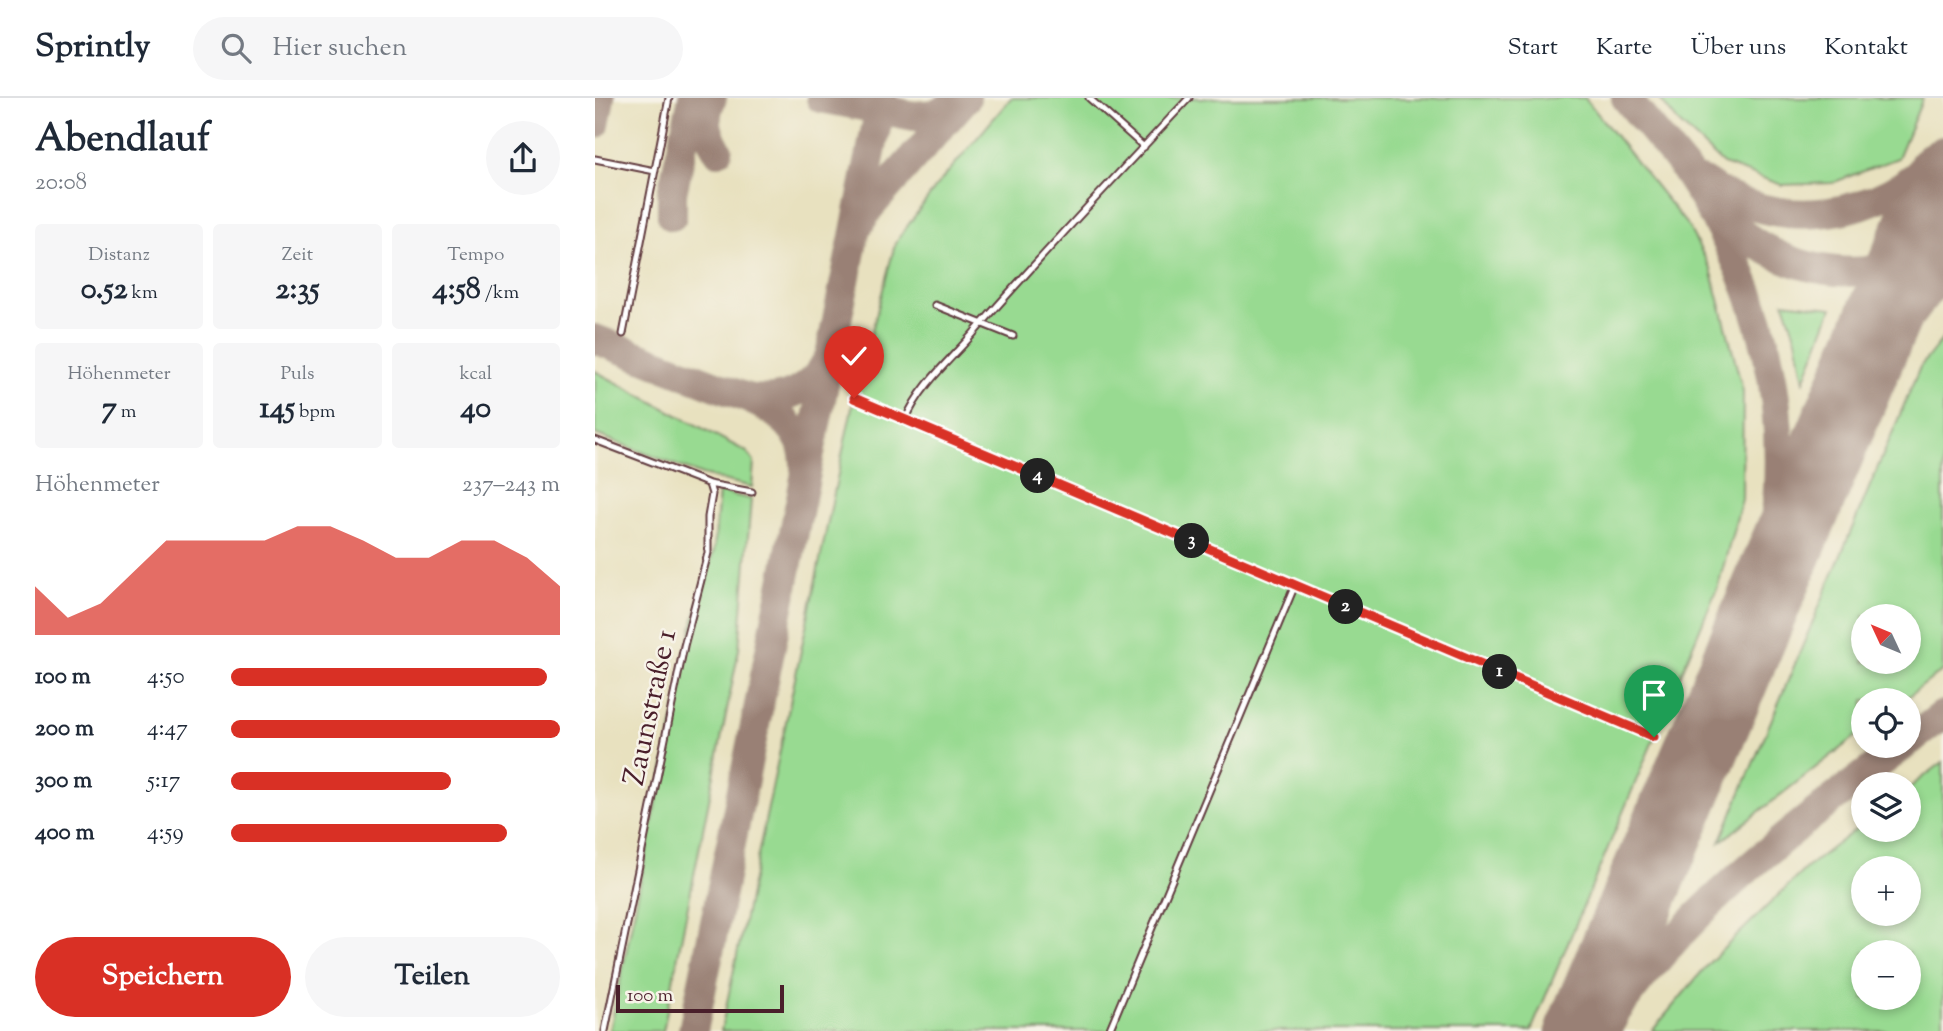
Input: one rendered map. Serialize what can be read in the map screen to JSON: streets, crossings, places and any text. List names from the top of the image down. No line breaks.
{"streets":{"lane":["Zaunstraße 1"]},"scale_bar":"100 m","north":"top left","page":{"header":"Sprintly","search":"Hier suchen","nav":["Start","Karte","Über uns","Kontakt"],"heading":["Abendlauf","20:08"],"stats":[["Distanz","0.52 km"],["Zeit","2:35"],["Tempo","4:58 /km"],["Höhenmeter","7 m"],["Puls","145 bpm"],["kcal","40"]],"chart":["Höhenmeter","237–243 m"],"pins":["4","3","2","1"],"map_buttons":["+","−"],"list":[{"name":"100 m","note":"4:50"},{"name":"200 m","note":"4:47"},{"name":"300 m","note":"5:17"},{"name":"400 m","note":"4:59"}],"buttons":["Speichern","Teilen"],"scale":"100 m"}}
